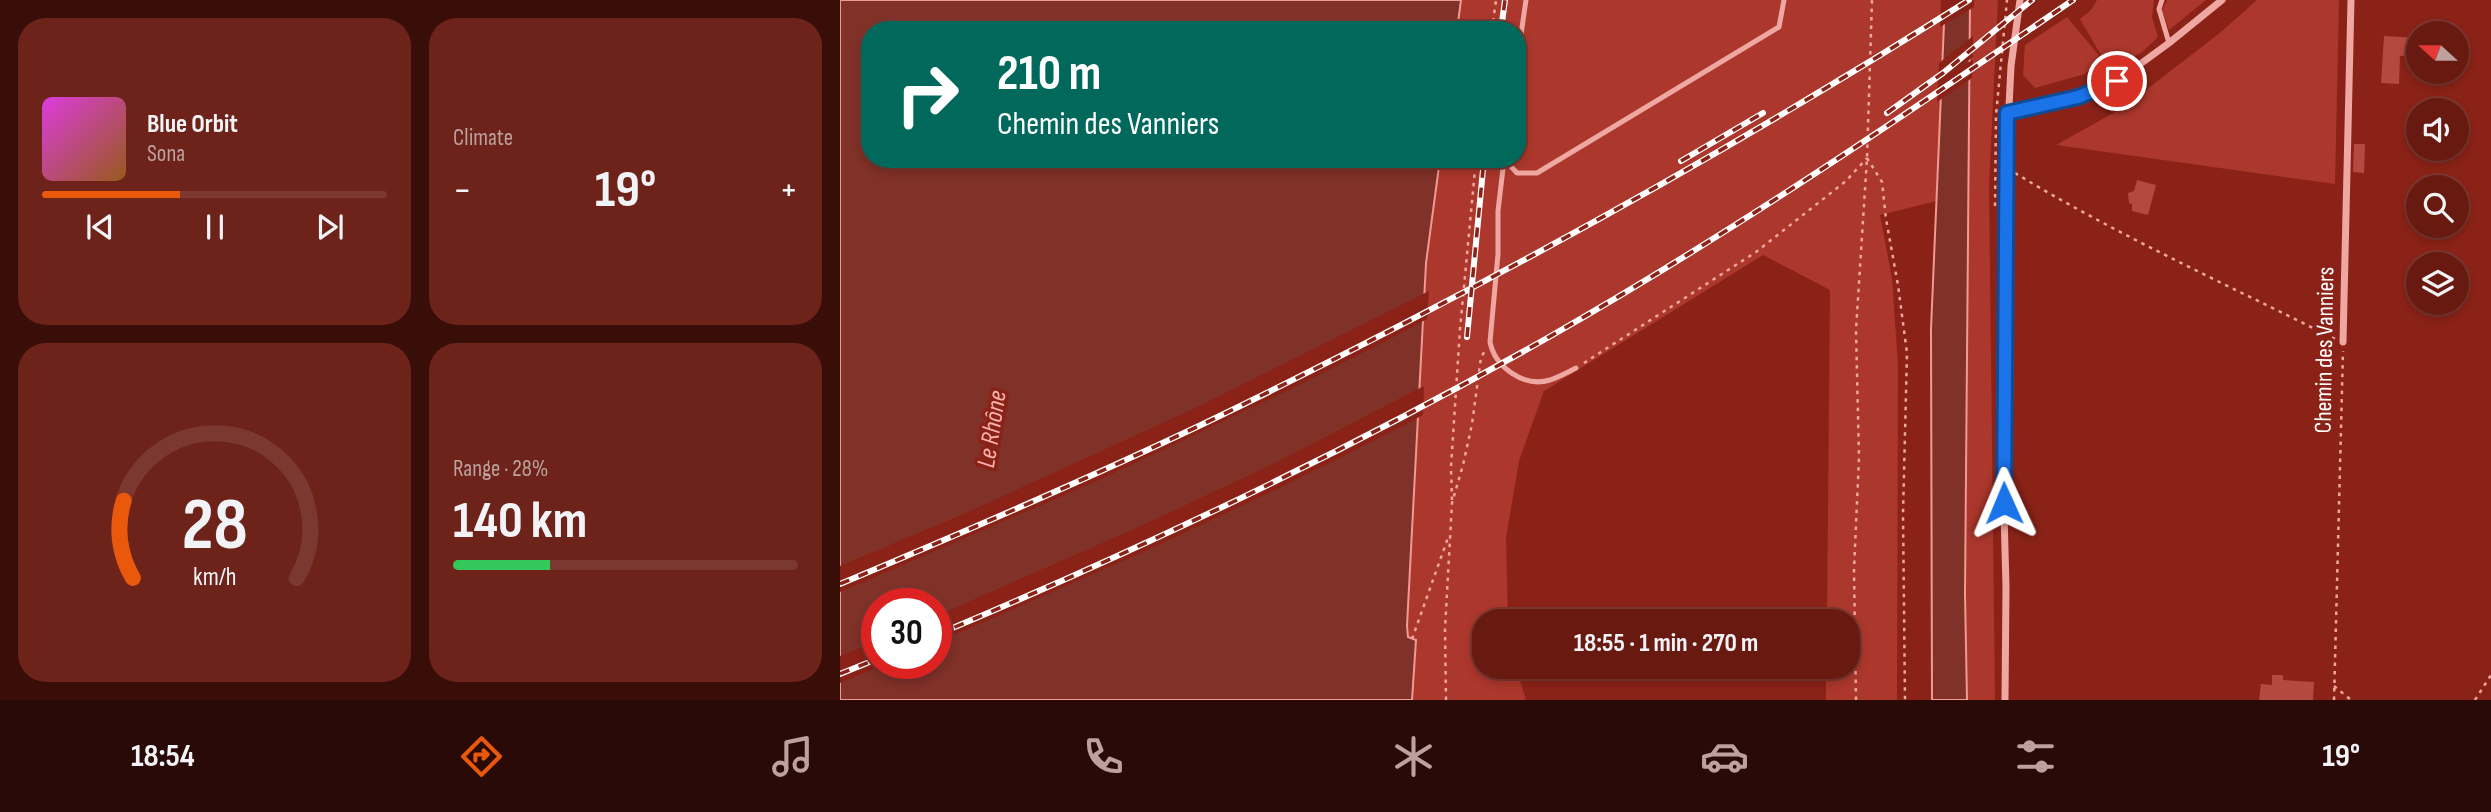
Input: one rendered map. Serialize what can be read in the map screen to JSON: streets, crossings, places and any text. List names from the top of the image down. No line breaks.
{"streets":{"street":["Chemin des Vanniers"]},"water":["Le Rhône"],"north":"left","page":{"tile":["Climate",["Range · 28%","140 km"]],"turn":["210 m","Chemin des Vanniers"],"song":["Blue Orbit","Sona"],"heat":["−","19°","+"],"limit":"30","trip":"18:55 · 1 min · 270 m","tabs":["18:54","19°"],"gauge":["28","km/h"]}}
